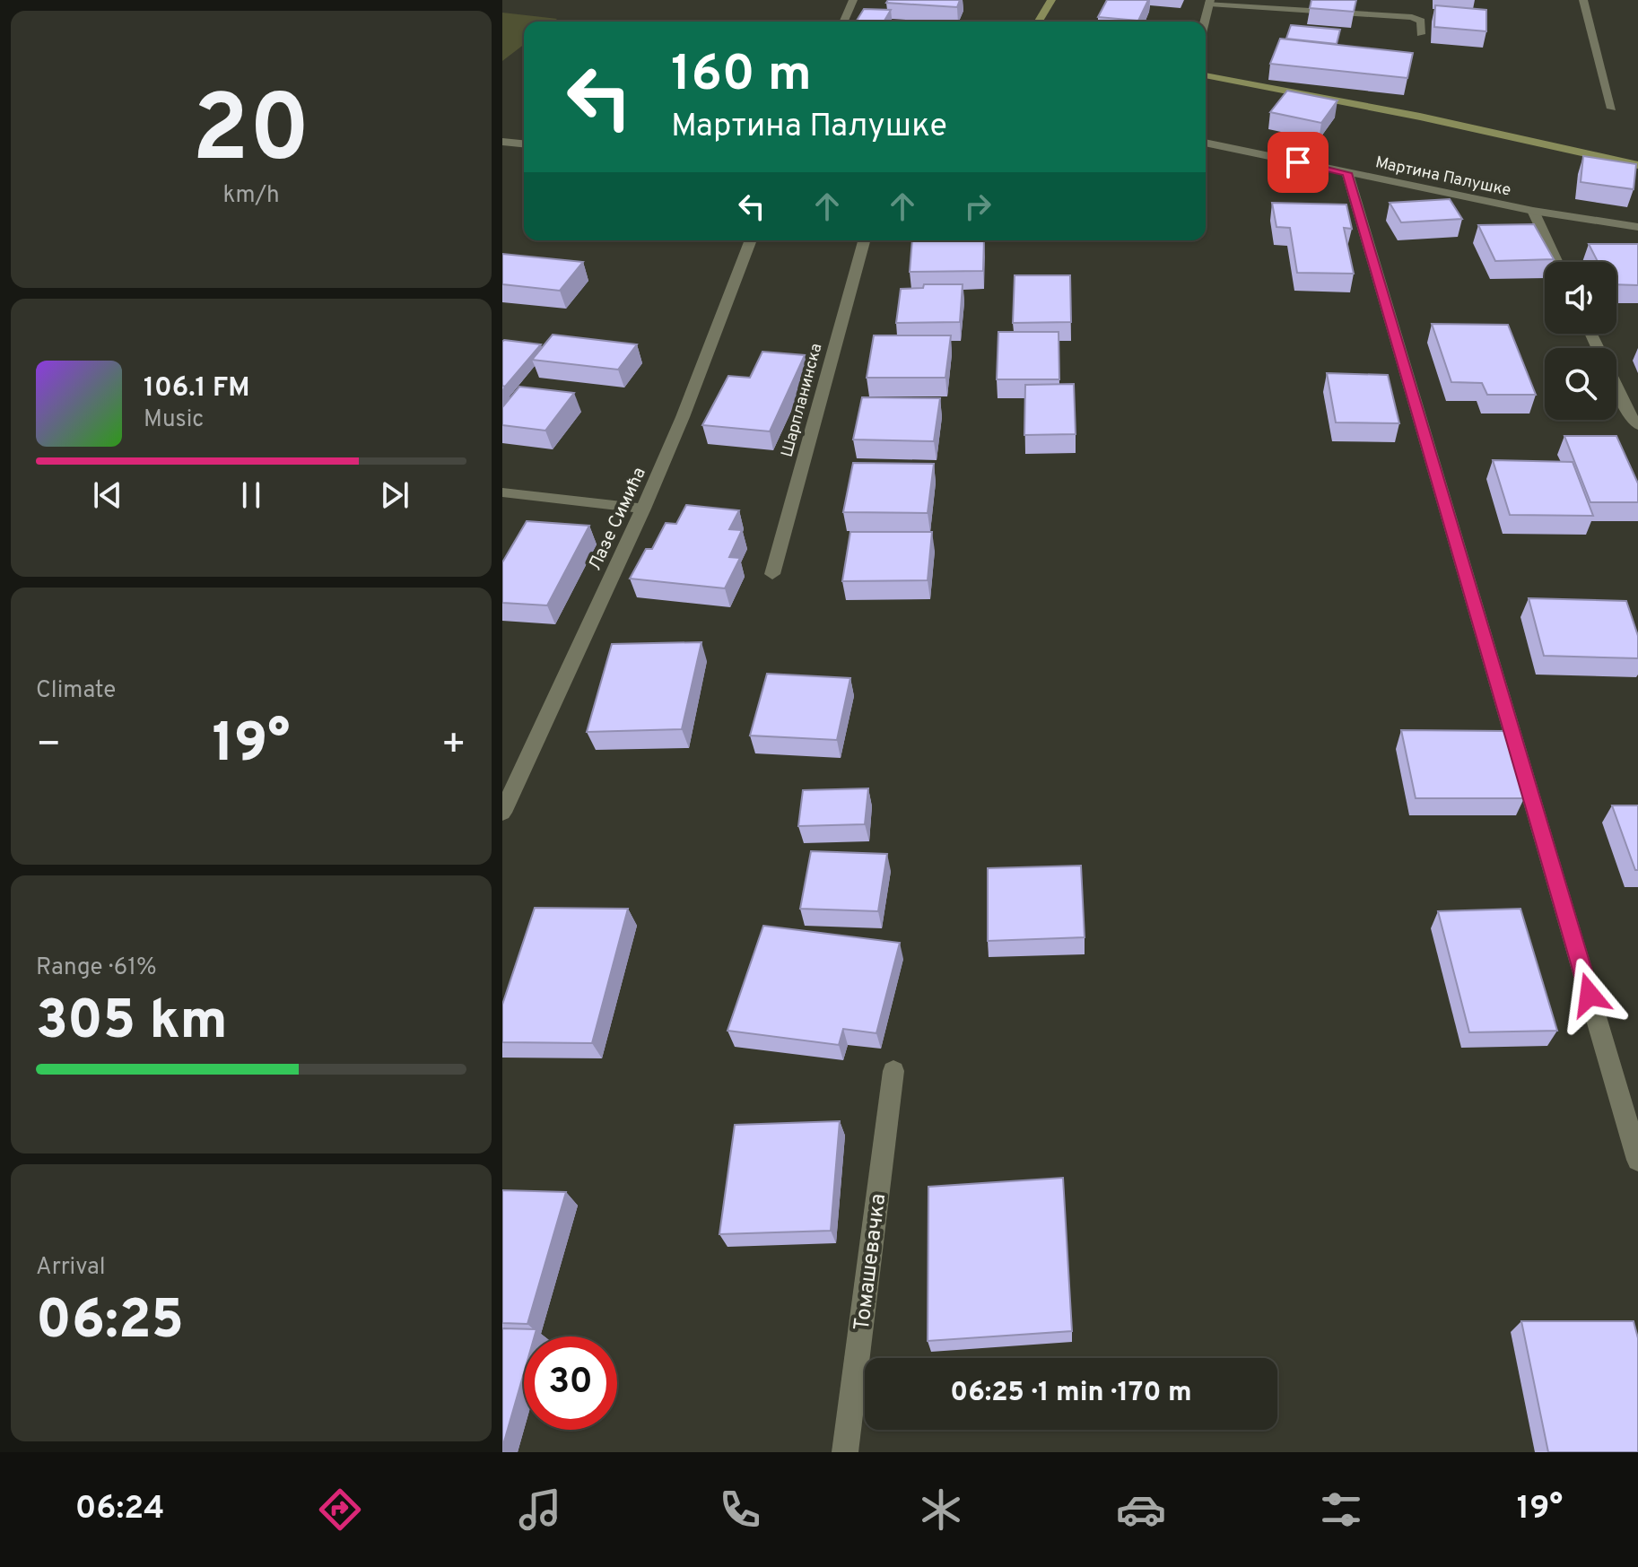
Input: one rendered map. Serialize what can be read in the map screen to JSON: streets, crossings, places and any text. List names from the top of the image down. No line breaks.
{"streets":{"street":["Мартина Палушке","Шарпланинска","Лазе Симића","Томашевачка"]},"page":{"tile":[["20","km/h"],"Climate",["Range · 61%","305 km"],["Arrival","06:25"]],"turn":["160 m","Мартина Палушке"],"song":["106.1 FM","Music"],"heat":["−","19°","+"],"limit":"30","trip":"06:25 · 1 min · 170 m","tabs":["06:24","19°"]}}
